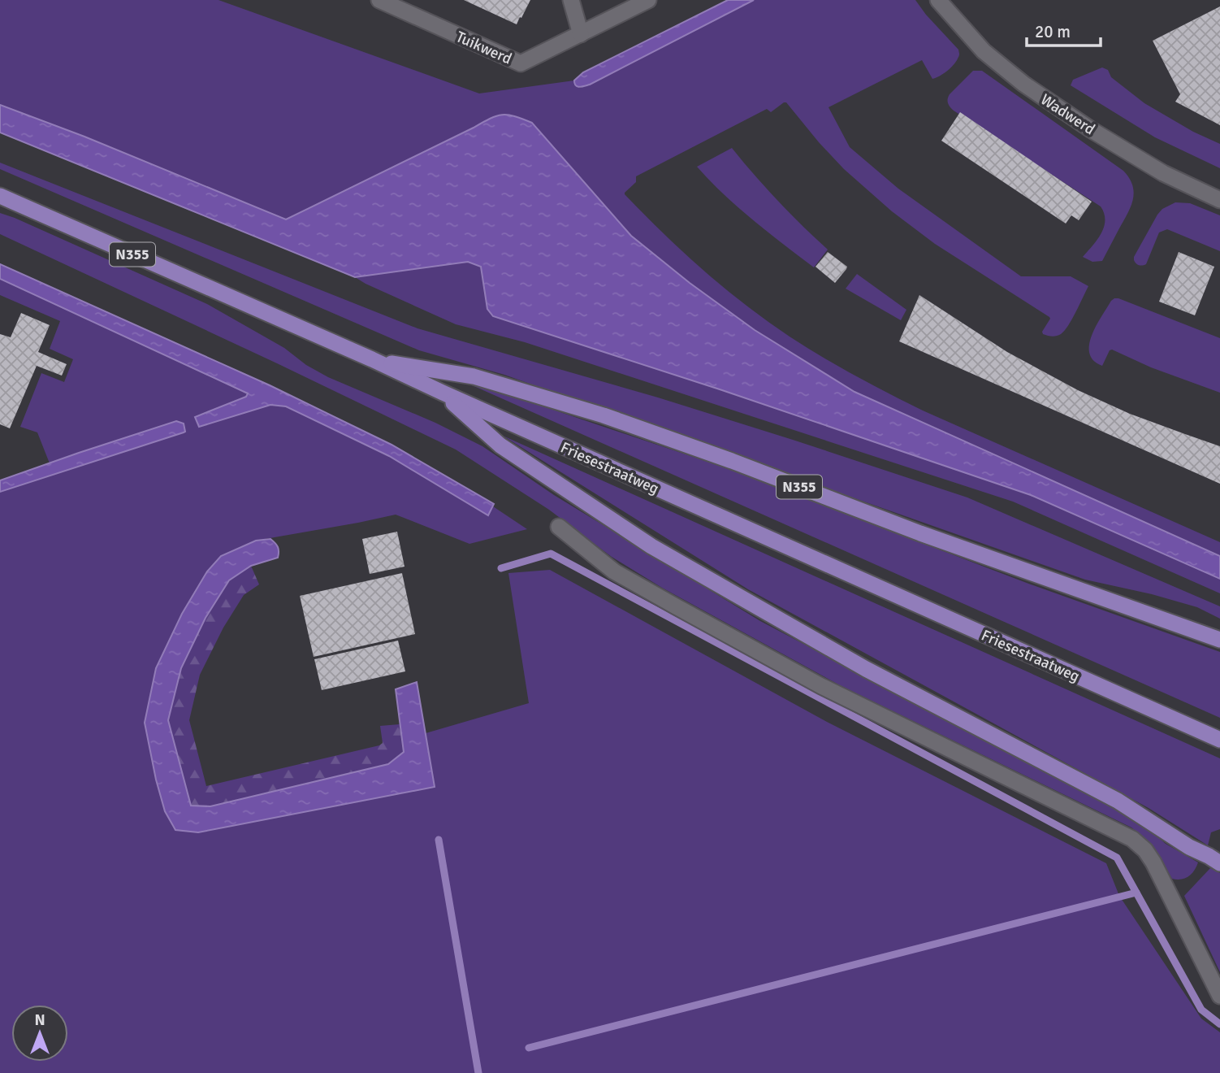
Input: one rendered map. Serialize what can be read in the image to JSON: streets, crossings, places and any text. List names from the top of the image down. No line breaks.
{"streets":{"main road":["N355","Friesestraatweg"],"street":["Tuikwerd","Wadwerd"]},"crossings":[["N355","Friesestraatweg"]],"scale_bar":"20 m","north":"top"}
